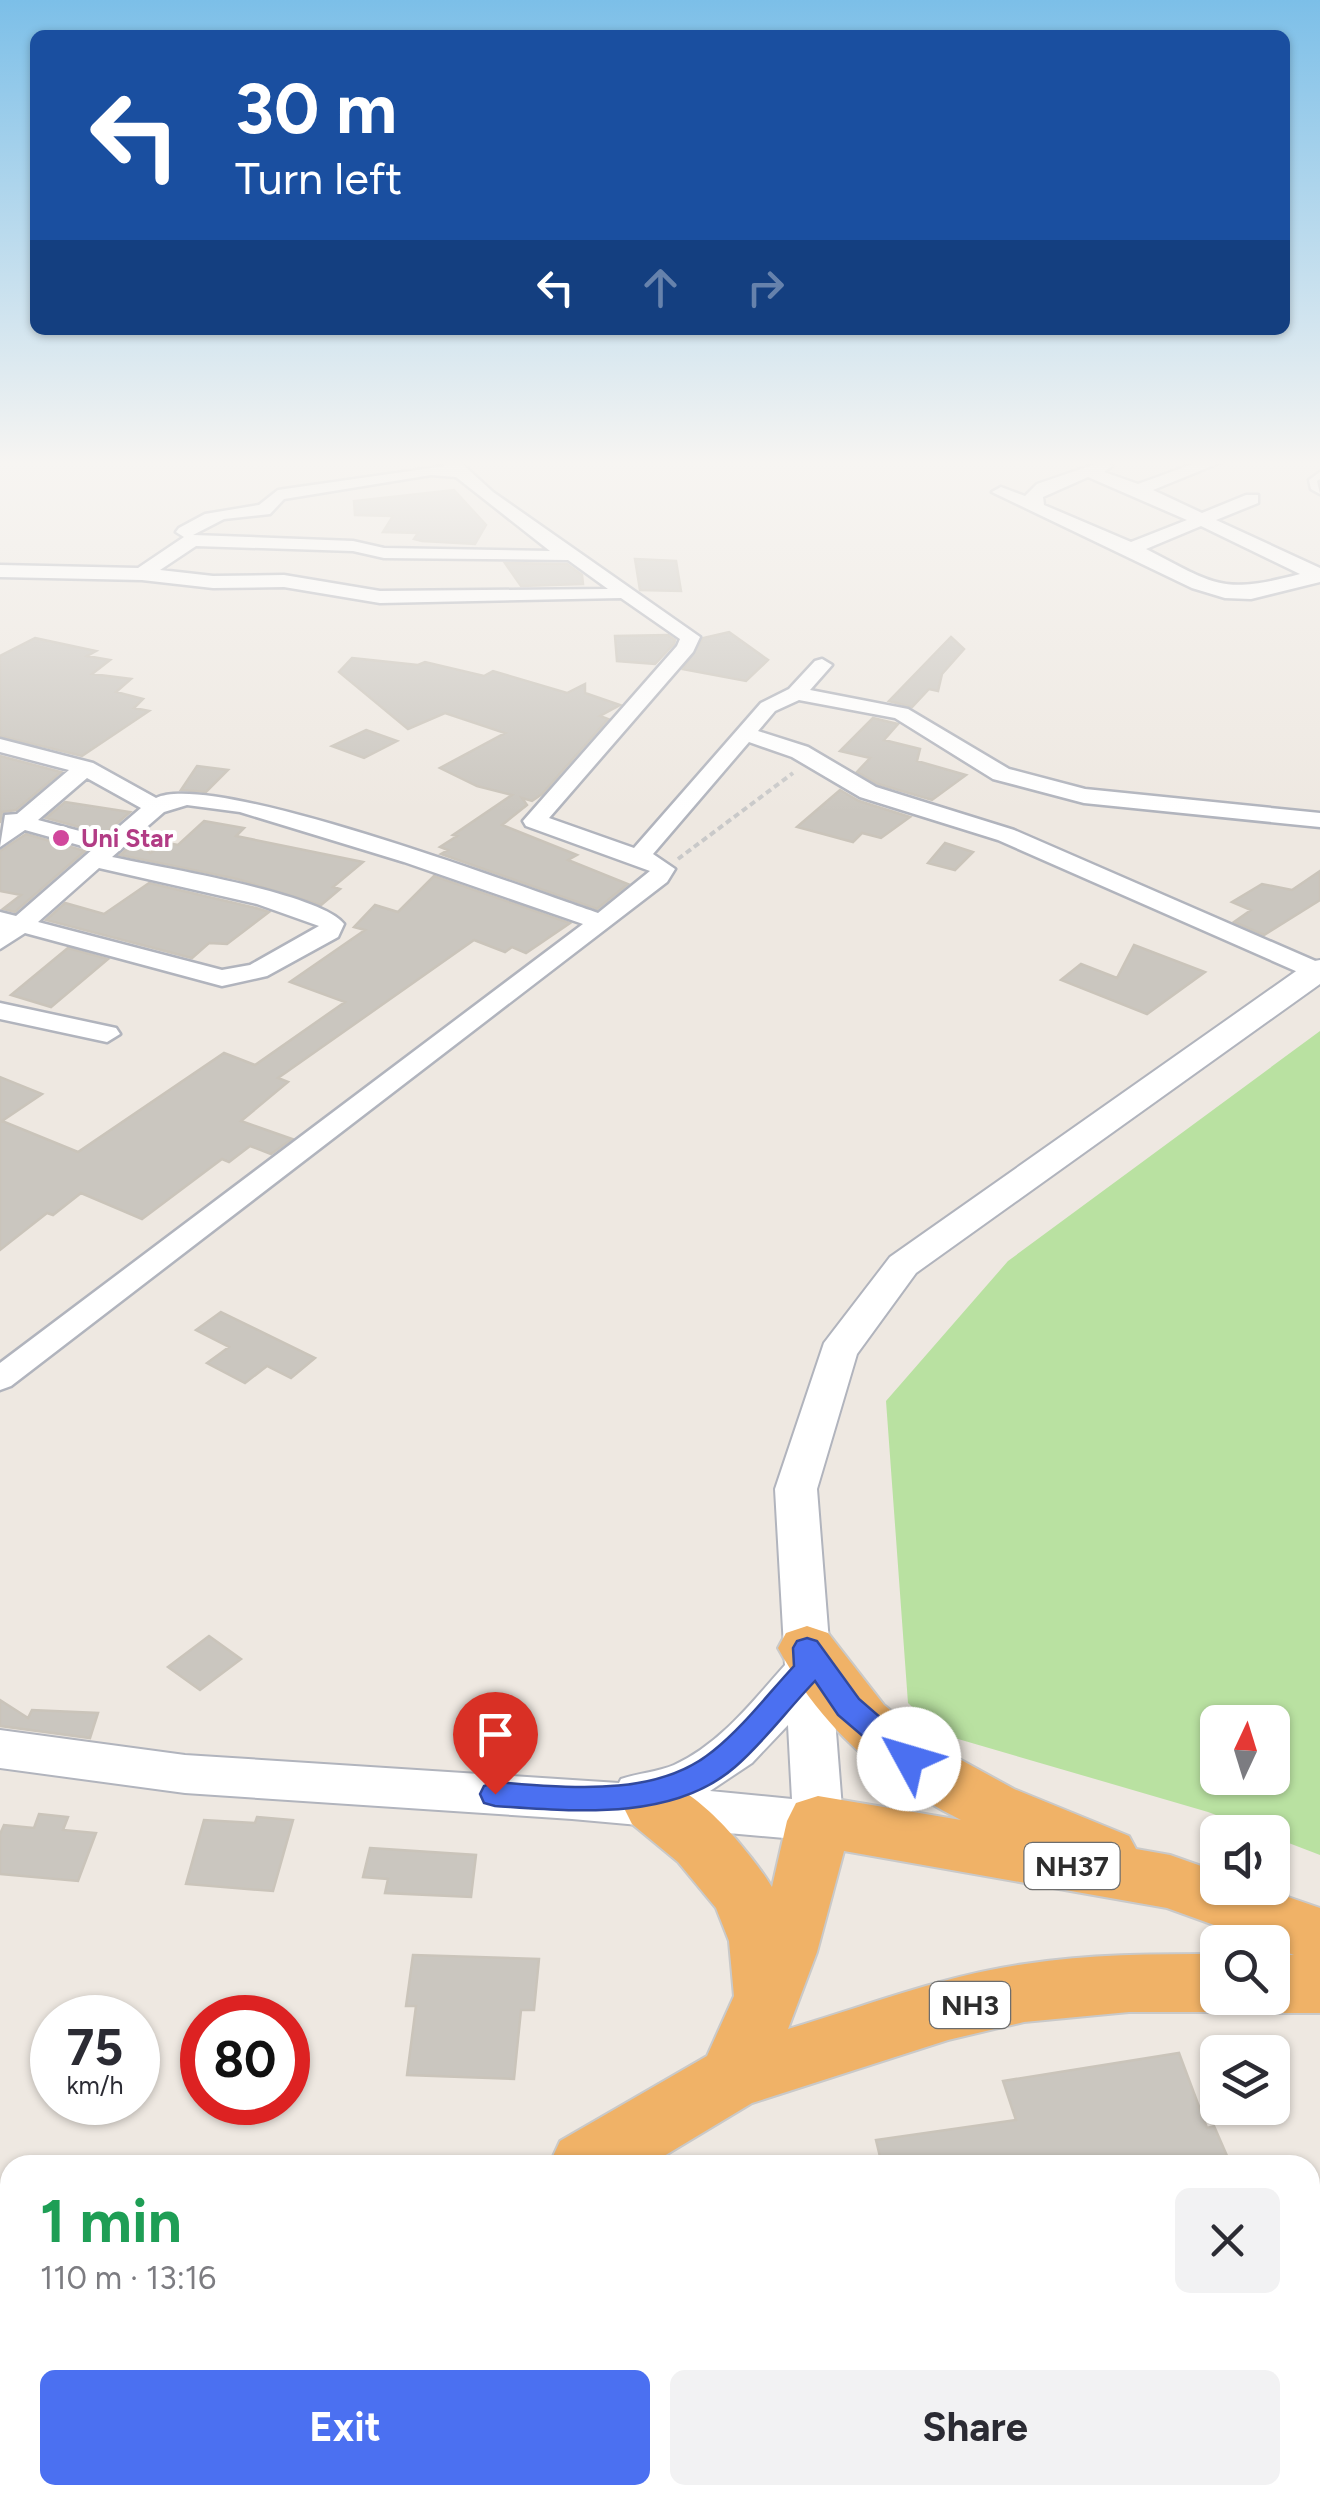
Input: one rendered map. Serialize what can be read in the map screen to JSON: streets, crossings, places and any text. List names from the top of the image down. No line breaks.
{"streets":{"highway":["NH37","NH3"]},"places":["Uni Star"],"north":"top","page":{"turn":["30 m","Turn left"],"speed":"75 km/h","limit":"80","heading":["1 min","110 m · 13:16"],"buttons":["Exit","Share"]}}
